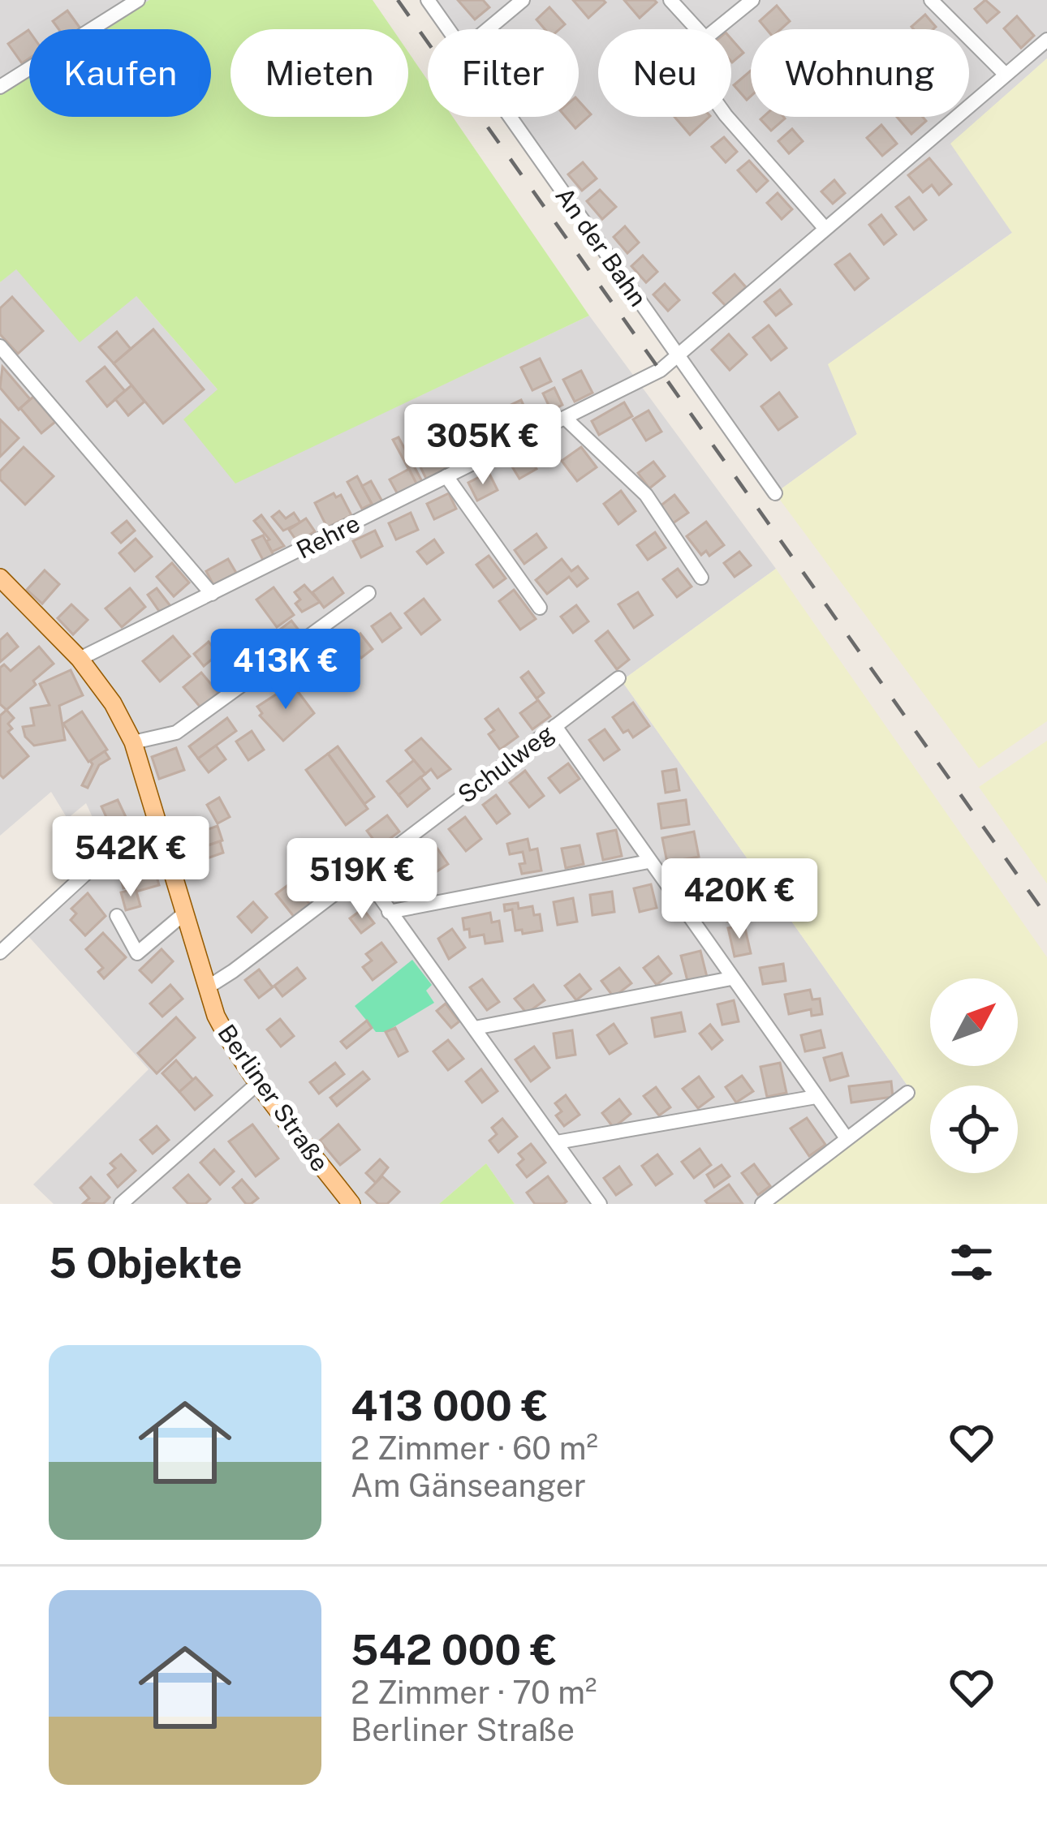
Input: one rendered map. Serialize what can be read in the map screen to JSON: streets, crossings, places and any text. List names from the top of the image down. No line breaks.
{"streets":{"main road":["Berliner Straße"],"street":["An der Bahn","Rehre","Schulweg"]},"crossings":[["An der Bahn","Rehre"],["Rehre","Berliner Straße"],["Schulweg","Berliner Straße"]],"north":"top right","page":{"chip":["Kaufen","Mieten","Filter","Neu","Wohnung"],"price":["305K €","413K €","542K €","519K €","420K €"],"heading":"5 Objekte","list":[{"name":"413 000 €","note":"2 Zimmer · 60 m² · Am Gänseanger"},{"name":"542 000 €","note":"2 Zimmer · 70 m² · Berliner Straße"}]}}
